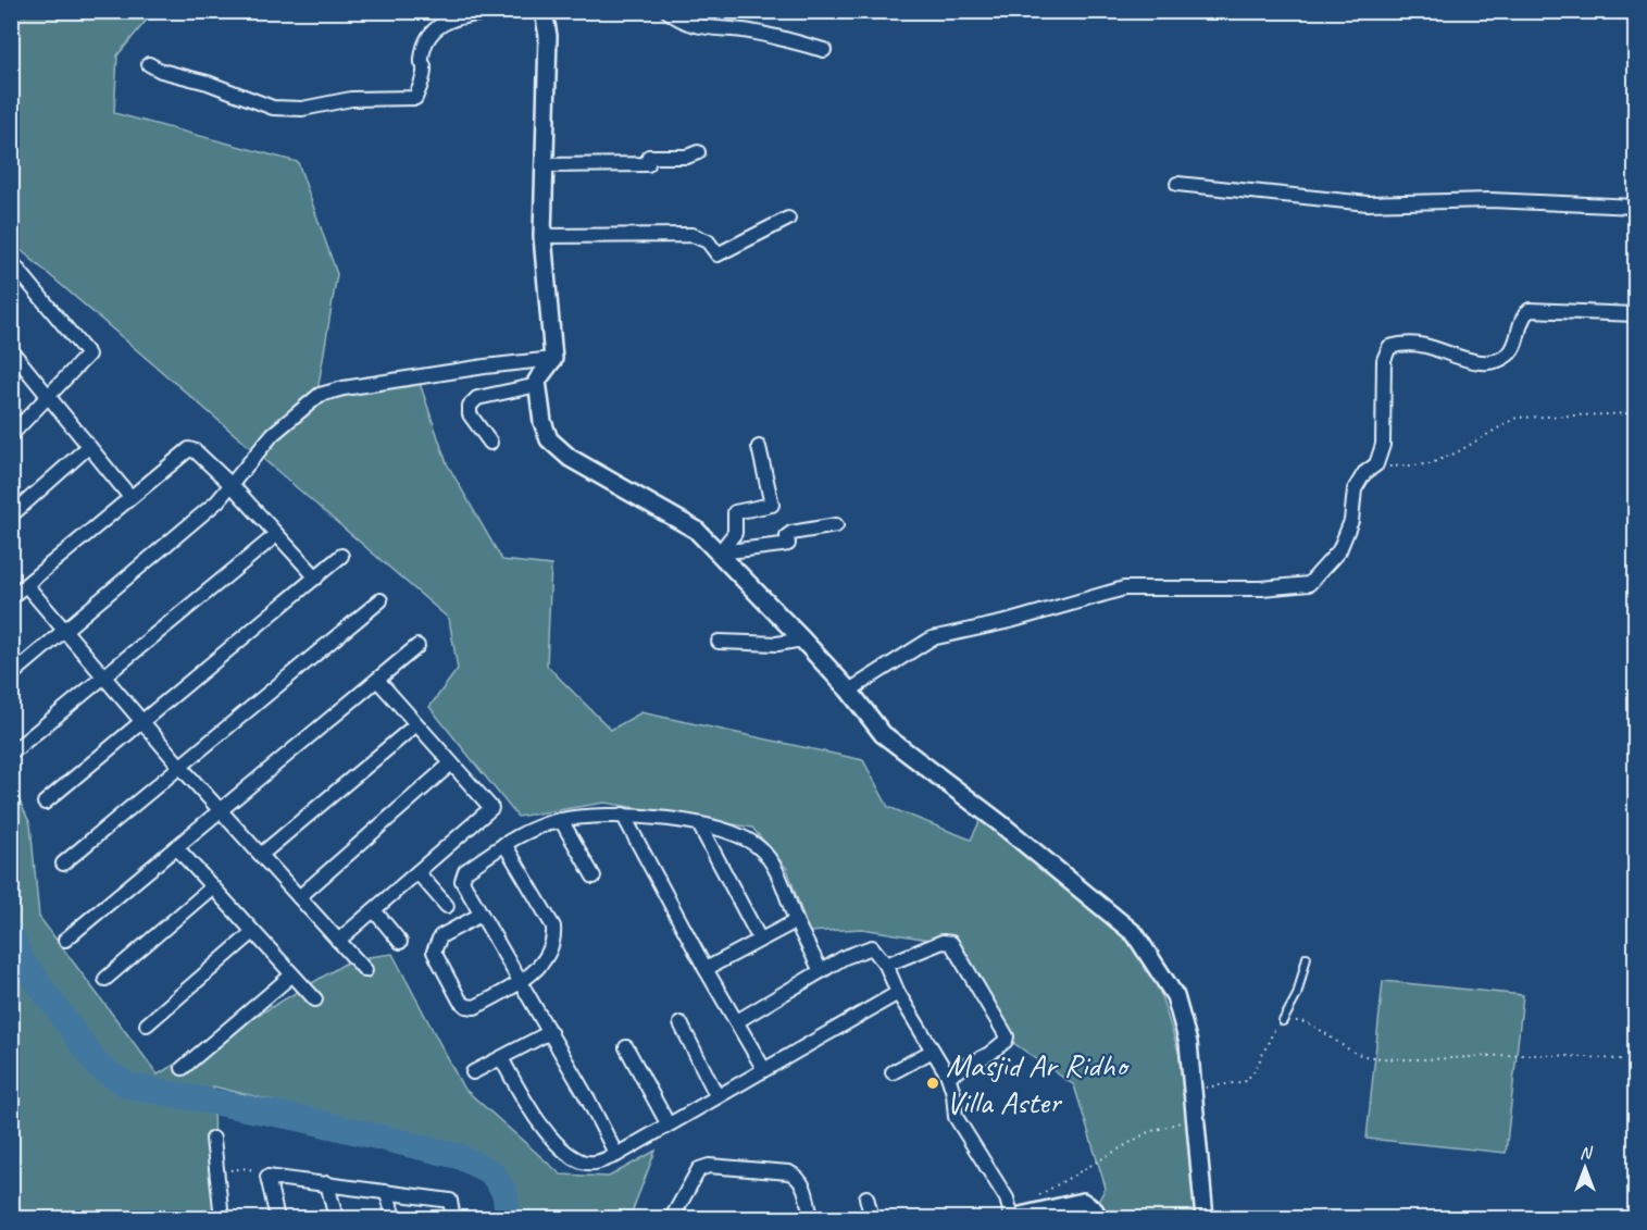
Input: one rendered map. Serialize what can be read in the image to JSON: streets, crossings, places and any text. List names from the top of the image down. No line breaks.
{"places":["Masjid Ar Ridho Villa Aster"],"north":"top"}
